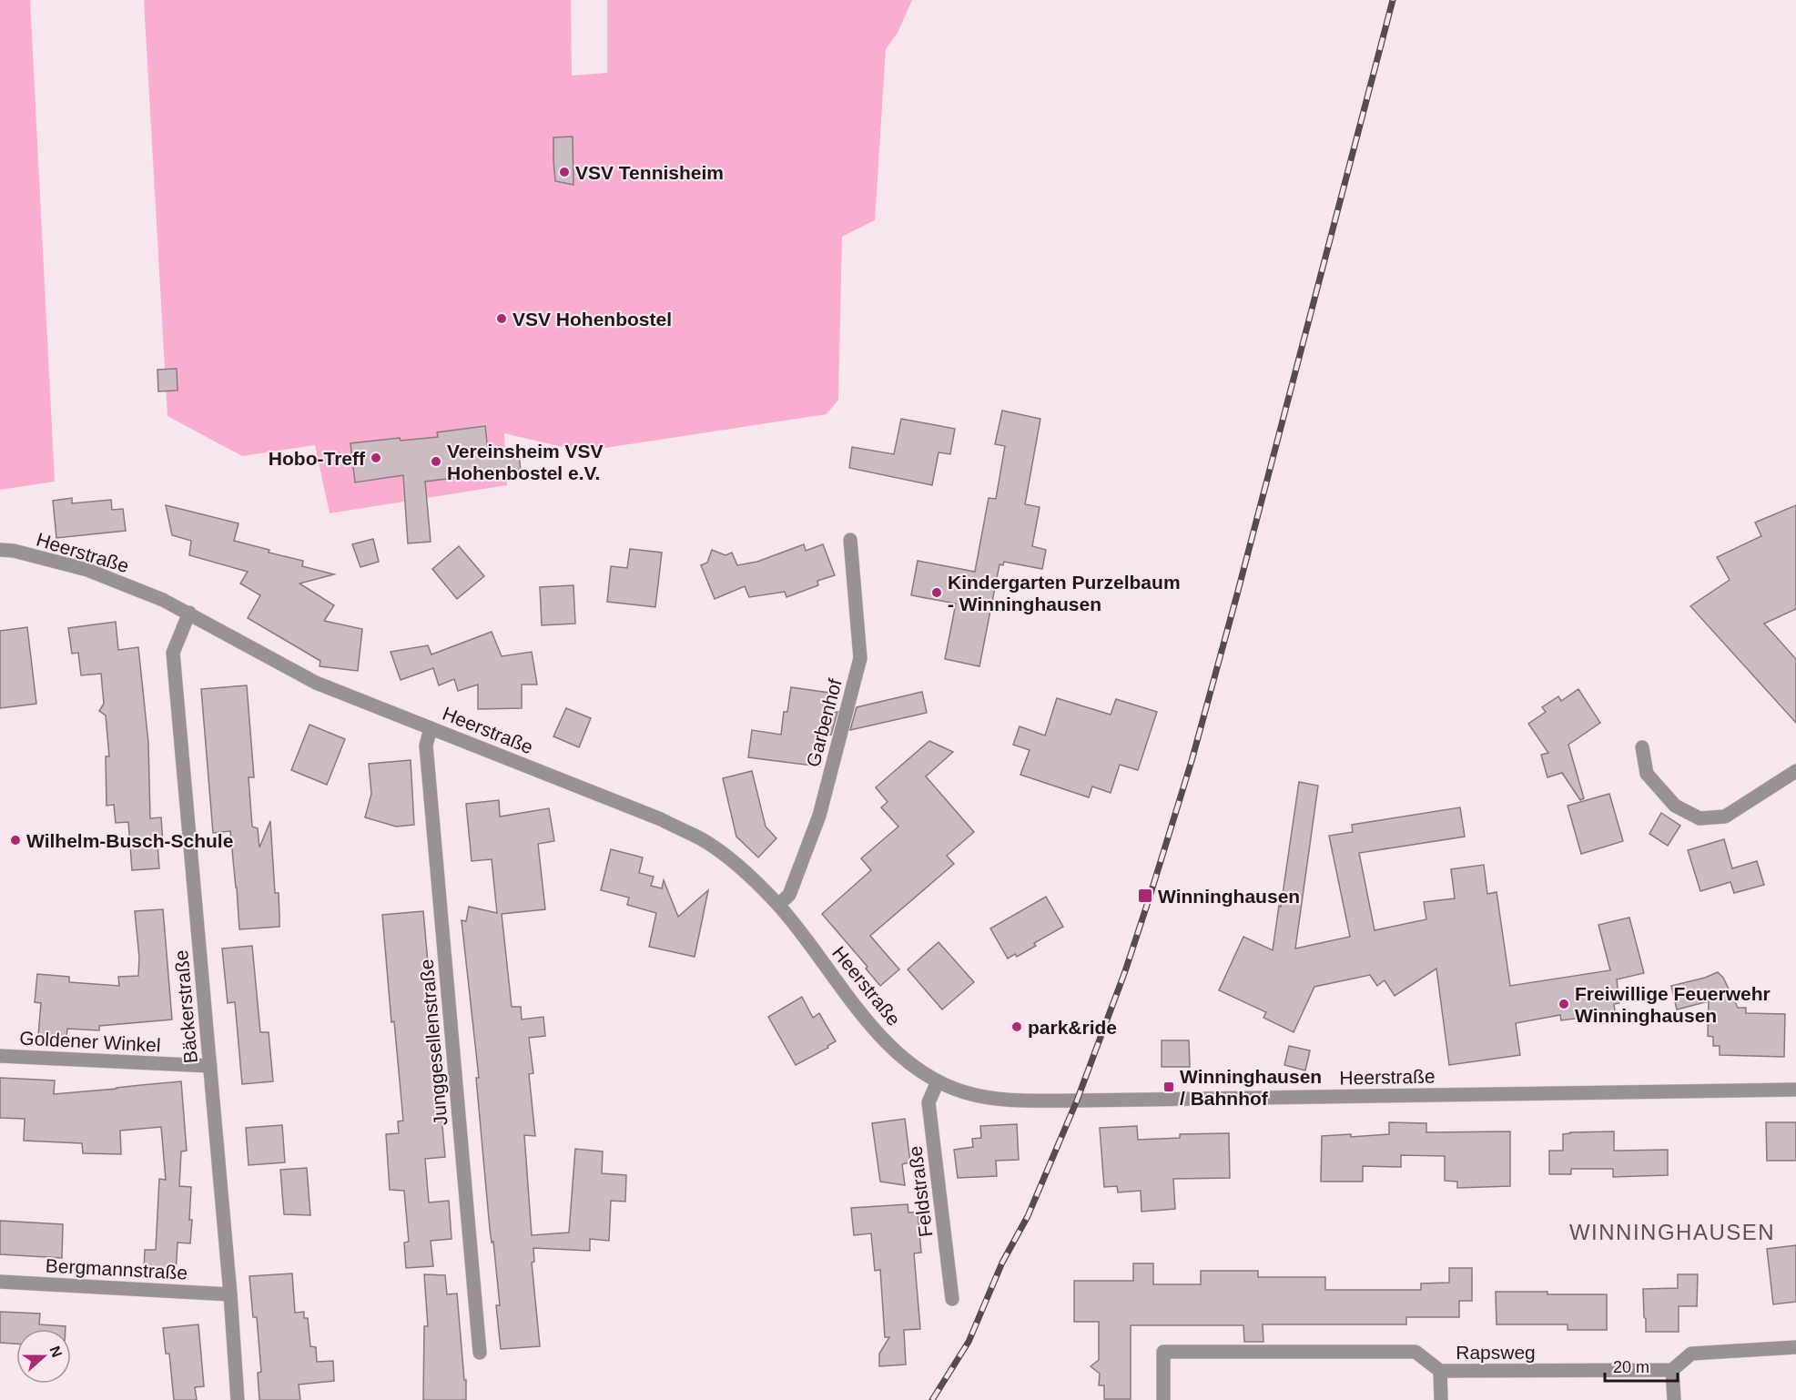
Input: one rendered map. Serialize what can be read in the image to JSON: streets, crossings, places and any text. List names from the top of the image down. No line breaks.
{"streets":{"street":["Heerstraße","Garbenhof","Bäckerstraße","Goldener Winkel","Junggesellenstraße","Feldstraße","Bergmannstraße","Rapsweg"]},"crossings":[["Heerstraße","Garbenhof"],["Heerstraße","Bäckerstraße"],["Heerstraße","Junggesellenstraße"],["Heerstraße","Feldstraße"],["Bäckerstraße","Goldener Winkel"],["Bäckerstraße","Bergmannstraße"]],"districts":["WINNINGHAUSEN"],"places":{"other":["VSV Tennisheim","VSV Hohenbostel","Hobo-Treff","Vereinsheim VSV Hohenbostel e.V.","Kindergarten Purzelbaum - Winninghausen","Wilhelm-Busch-Schule","Freiwillige Feuerwehr Winninghausen","park&ride"],"transit":["Winninghausen","Winninghausen / Bahnhof"]},"scale_bar":"20 m","north":"right"}
